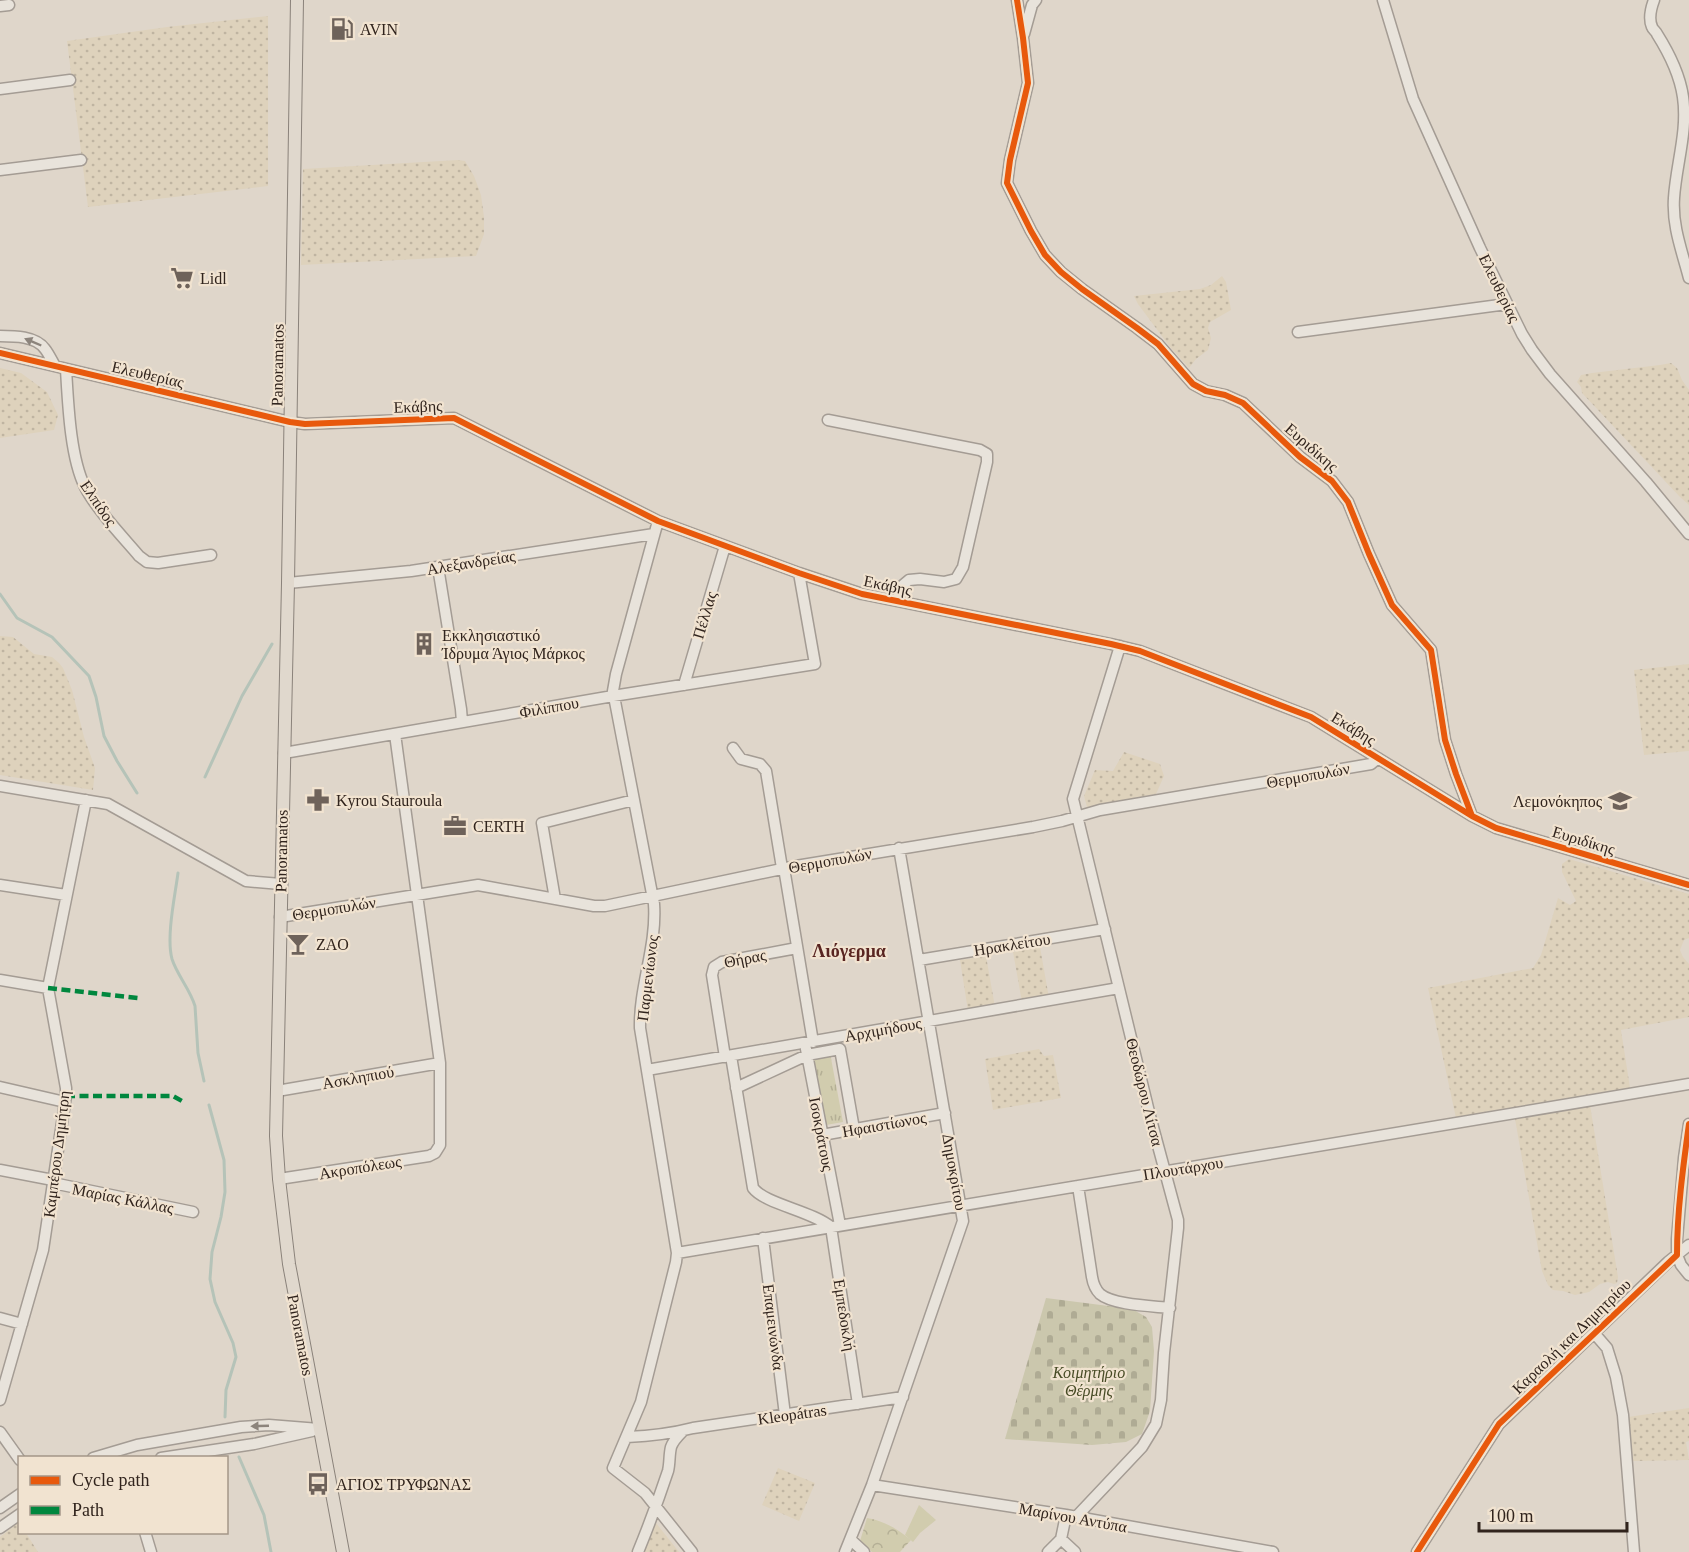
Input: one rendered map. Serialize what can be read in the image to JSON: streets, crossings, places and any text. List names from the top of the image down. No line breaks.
{"streets":{"main road":["Panoramatos"],"street":["Ελευθερίας","Εκάβης","Ευριδίκης","Ελπίδος","Αλεξανδρείας","Πέλλας","Φιλίππου","Θερμοπυλών","Ηρακλείτου","Θήρας","Παρμενίωνος","Αρχιμήδους","Ασκληπιού","Θεοδώρου Λίτσα","Ηφαιστίωνος","Ισοκράτους","Καμπέρου Δημήτρη","Ακροπόλεως","Πλουτάρχου","Δημοκρίτου","Μαρίας Κάλλας","Εμπεδοκλή","Επαμεινώνδα","Καραολή και Δημητρίου","Kleopátras","Μαρίνου Αντύπα"]},"crossings":[["Ελευθερίας","Panoramatos"],["Ελευθερίας","Εκάβης"],["Ελευθερίας","Ελπίδος"],["Panoramatos","Εκάβης"],["Panoramatos","Αλεξανδρείας"],["Panoramatos","Φιλίππου"],["Panoramatos","Θερμοπυλών"],["Panoramatos","Ασκληπιού"],["Panoramatos","Ακροπόλεως"],["Εκάβης","Ευριδίκης"],["Εκάβης","Πέλλας"],["Εκάβης","Φιλίππου"],["Εκάβης","Θερμοπυλών"],["Εκάβης","Παρμενίωνος"],["Εκάβης","Θεοδώρου Λίτσα"],["Αλεξανδρείας","Παρμενίωνος"],["Πέλλας","Φιλίππου"],["Φιλίππου","Παρμενίωνος"],["Θερμοπυλών","Παρμενίωνος"],["Θερμοπυλών","Θεοδώρου Λίτσα"],["Θερμοπυλών","Ισοκράτους"],["Θερμοπυλών","Δημοκρίτου"],["Ηρακλείτου","Θεοδώρου Λίτσα"],["Ηρακλείτου","Δημοκρίτου"],["Θήρας","Αρχιμήδους"],["Θήρας","Ισοκράτους"],["Παρμενίωνος","Αρχιμήδους"],["Παρμενίωνος","Πλουτάρχου"],["Παρμενίωνος","Kleopátras"],["Αρχιμήδους","Θεοδώρου Λίτσα"],["Αρχιμήδους","Ισοκράτους"],["Αρχιμήδους","Δημοκρίτου"],["Ασκληπιού","Ακροπόλεως"],["Θεοδώρου Λίτσα","Πλουτάρχου"],["Θεοδώρου Λίτσα","Μαρίνου Αντύπα"],["Ηφαιστίωνος","Ισοκράτους"],["Ηφαιστίωνος","Δημοκρίτου"],["Ισοκράτους","Πλουτάρχου"],["Ισοκράτους","Εμπεδοκλή"],["Καμπέρου Δημήτρη","Μαρίας Κάλλας"],["Πλουτάρχου","Δημοκρίτου"],["Πλουτάρχου","Εμπεδοκλή"],["Πλουτάρχου","Επαμεινώνδα"],["Δημοκρίτου","Kleopátras"],["Δημοκρίτου","Μαρίνου Αντύπα"],["Εμπεδοκλή","Kleopátras"],["Επαμεινώνδα","Kleopátras"]],"districts":["Λιόγερμα"],"parks":["Κοιμητήριο Θέρμης"],"places":{"fuel station":["AVIN"],"supermarket":["Lidl"],"building":["Εκκλησιαστικό Ίδρυμα Άγιος Μάρκος"],"pharmacy":["Kyrou Stauroula"],"school or university":["Λεμονόκηπος"],"office":["CERTH"],"bar":["ZAO"],"bus stop":["ΑΓΙΟΣ ΤΡΥΦΩΝΑΣ"]},"legend":["Cycle path","Path"],"scale_bar":"100 m"}
